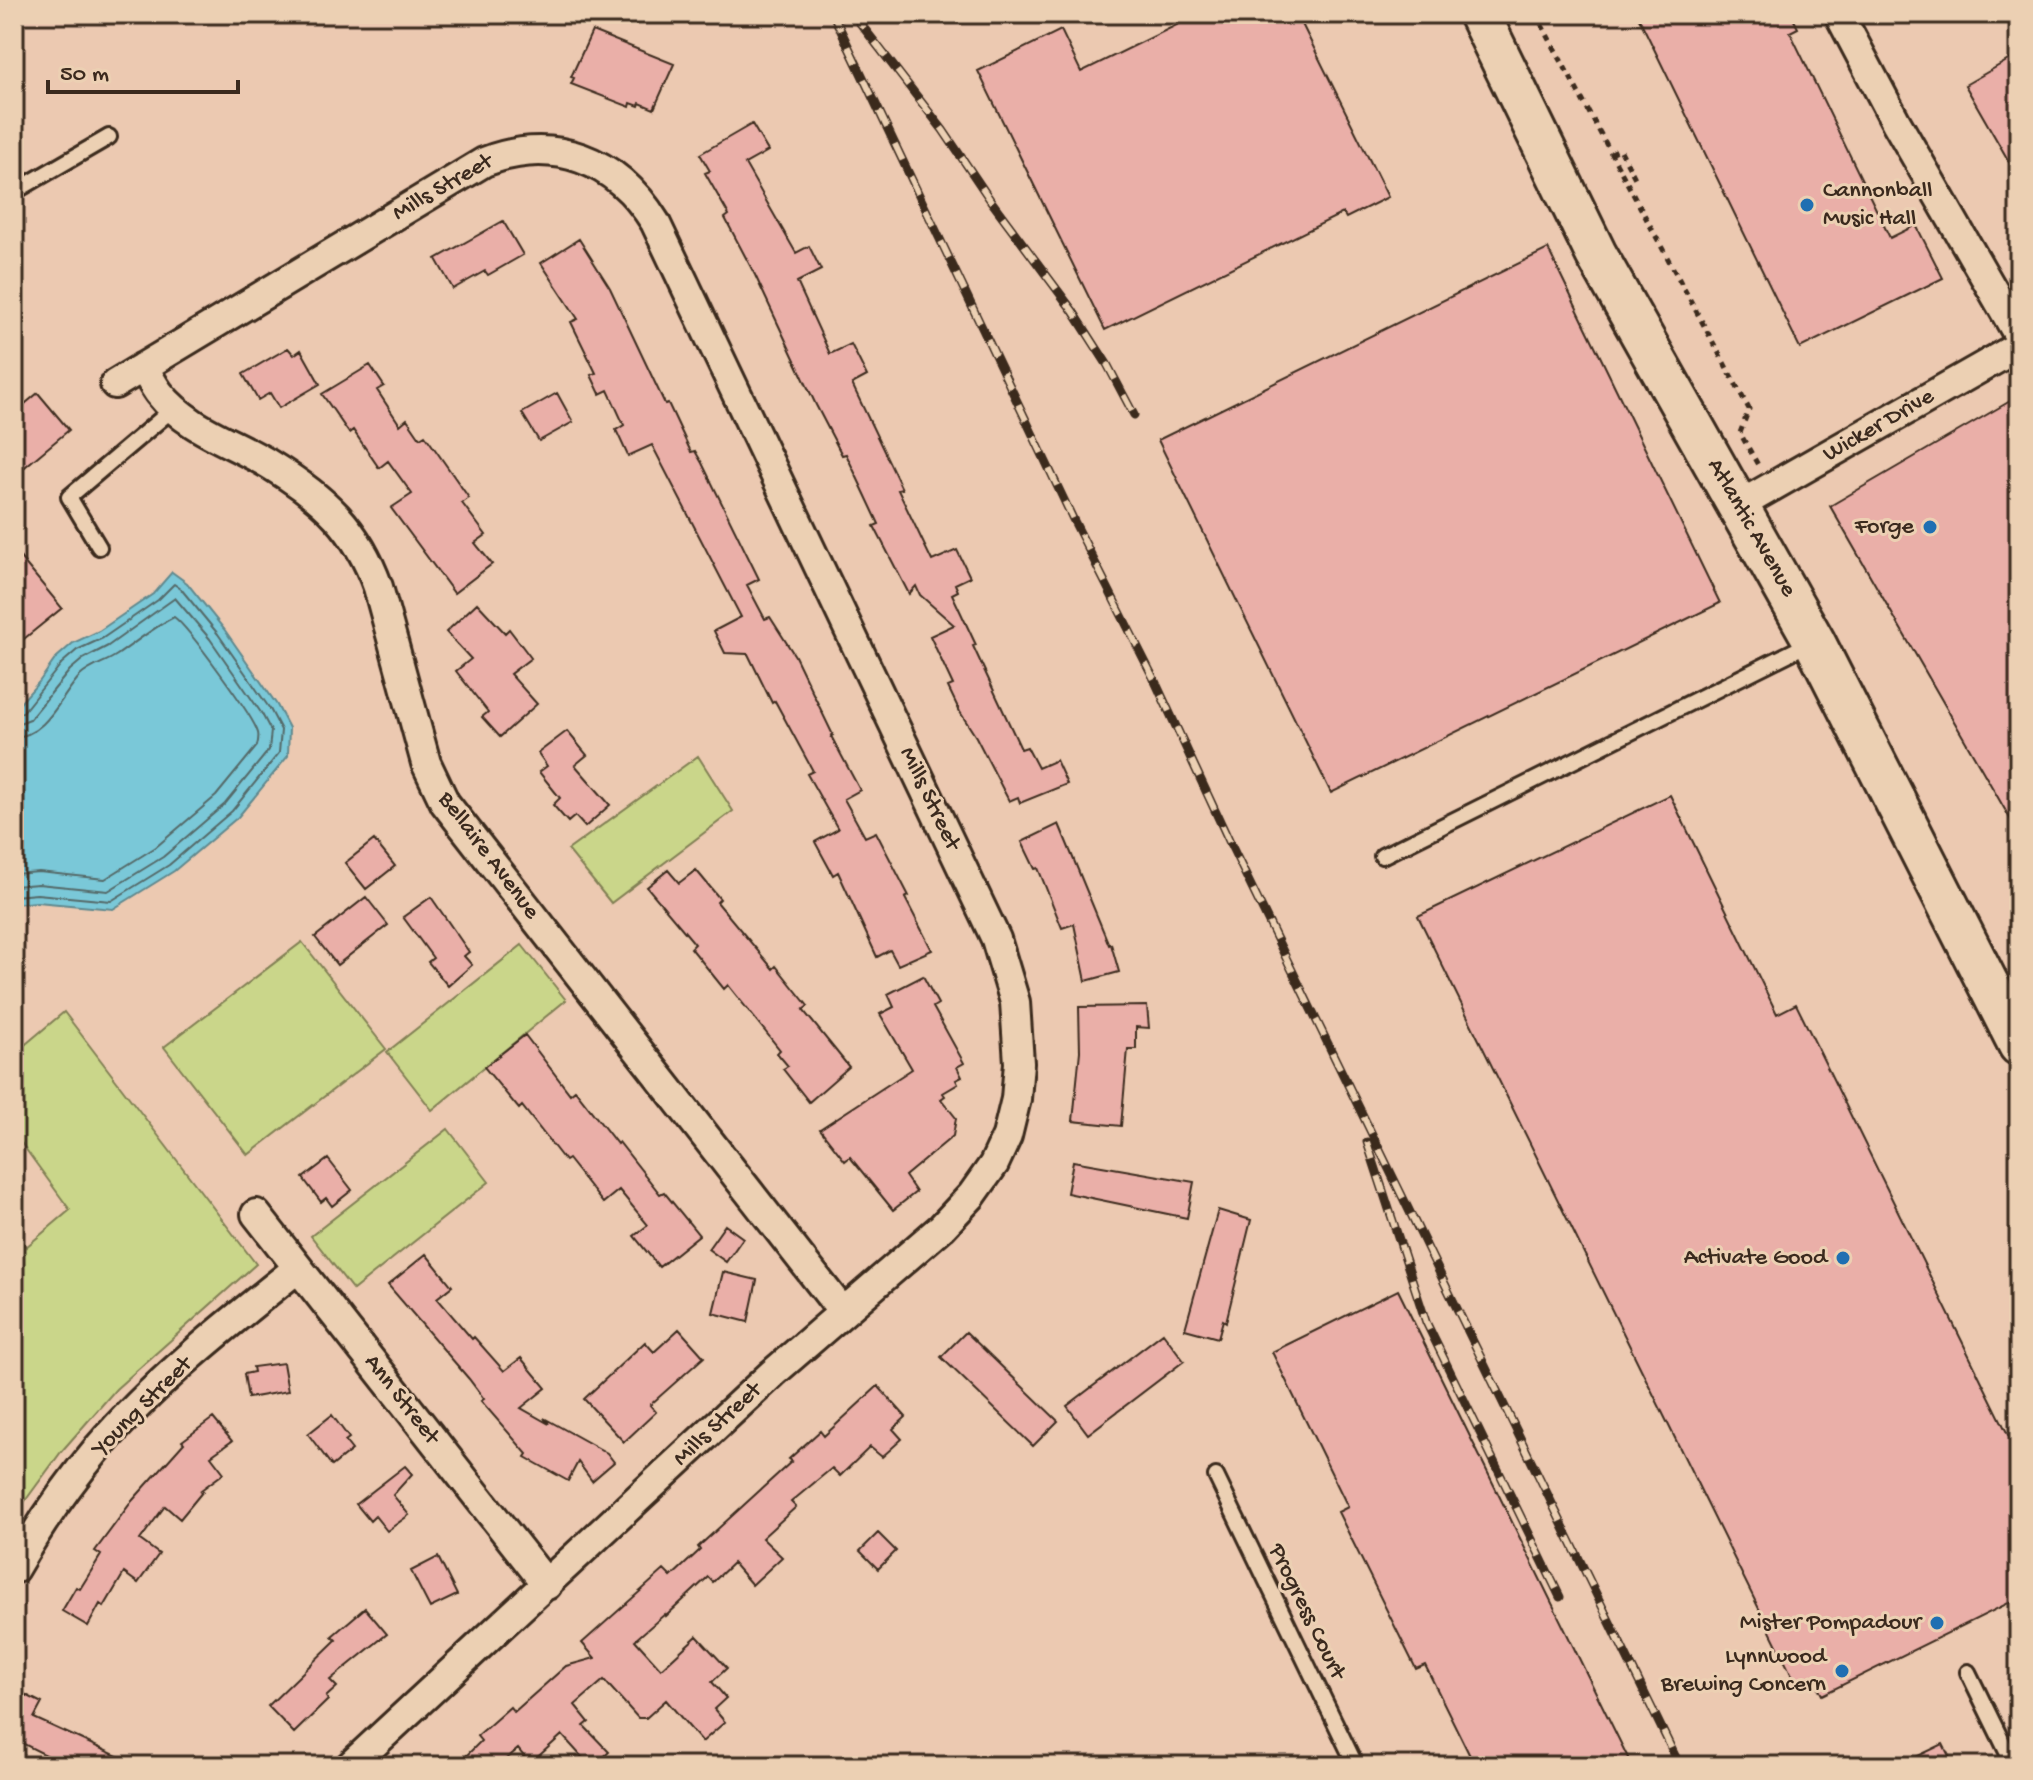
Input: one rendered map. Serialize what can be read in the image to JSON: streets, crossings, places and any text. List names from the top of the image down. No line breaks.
{"streets":{"main road":["Atlantic Avenue"],"street":["Mills Street","Wicker Drive","Bellaire Avenue","Ann Street","Young Street"],"lane":["Progress Court"]},"crossings":[["Mills Street","Bellaire Avenue"],["Mills Street","Ann Street"],["Wicker Drive","Atlantic Avenue"],["Ann Street","Young Street"]],"places":["Cannonball Music Hall","Forge","Activate Good","Mister Pompadour","Lynnwood Brewing Concern"],"scale_bar":"50 m"}
